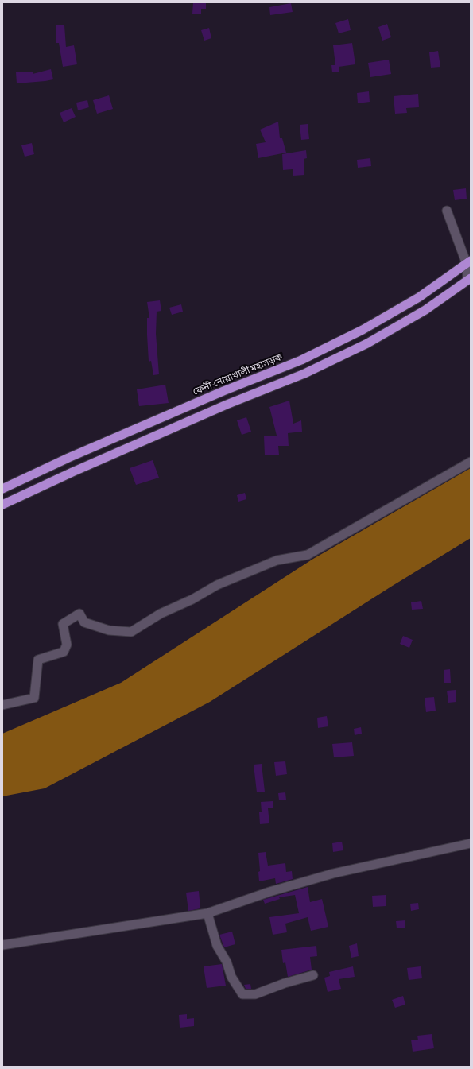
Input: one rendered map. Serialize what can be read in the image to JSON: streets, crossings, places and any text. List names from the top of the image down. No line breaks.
{"streets":{"highway":["ফেনী-নোয়াখালী মহাসড়ক"]}}
